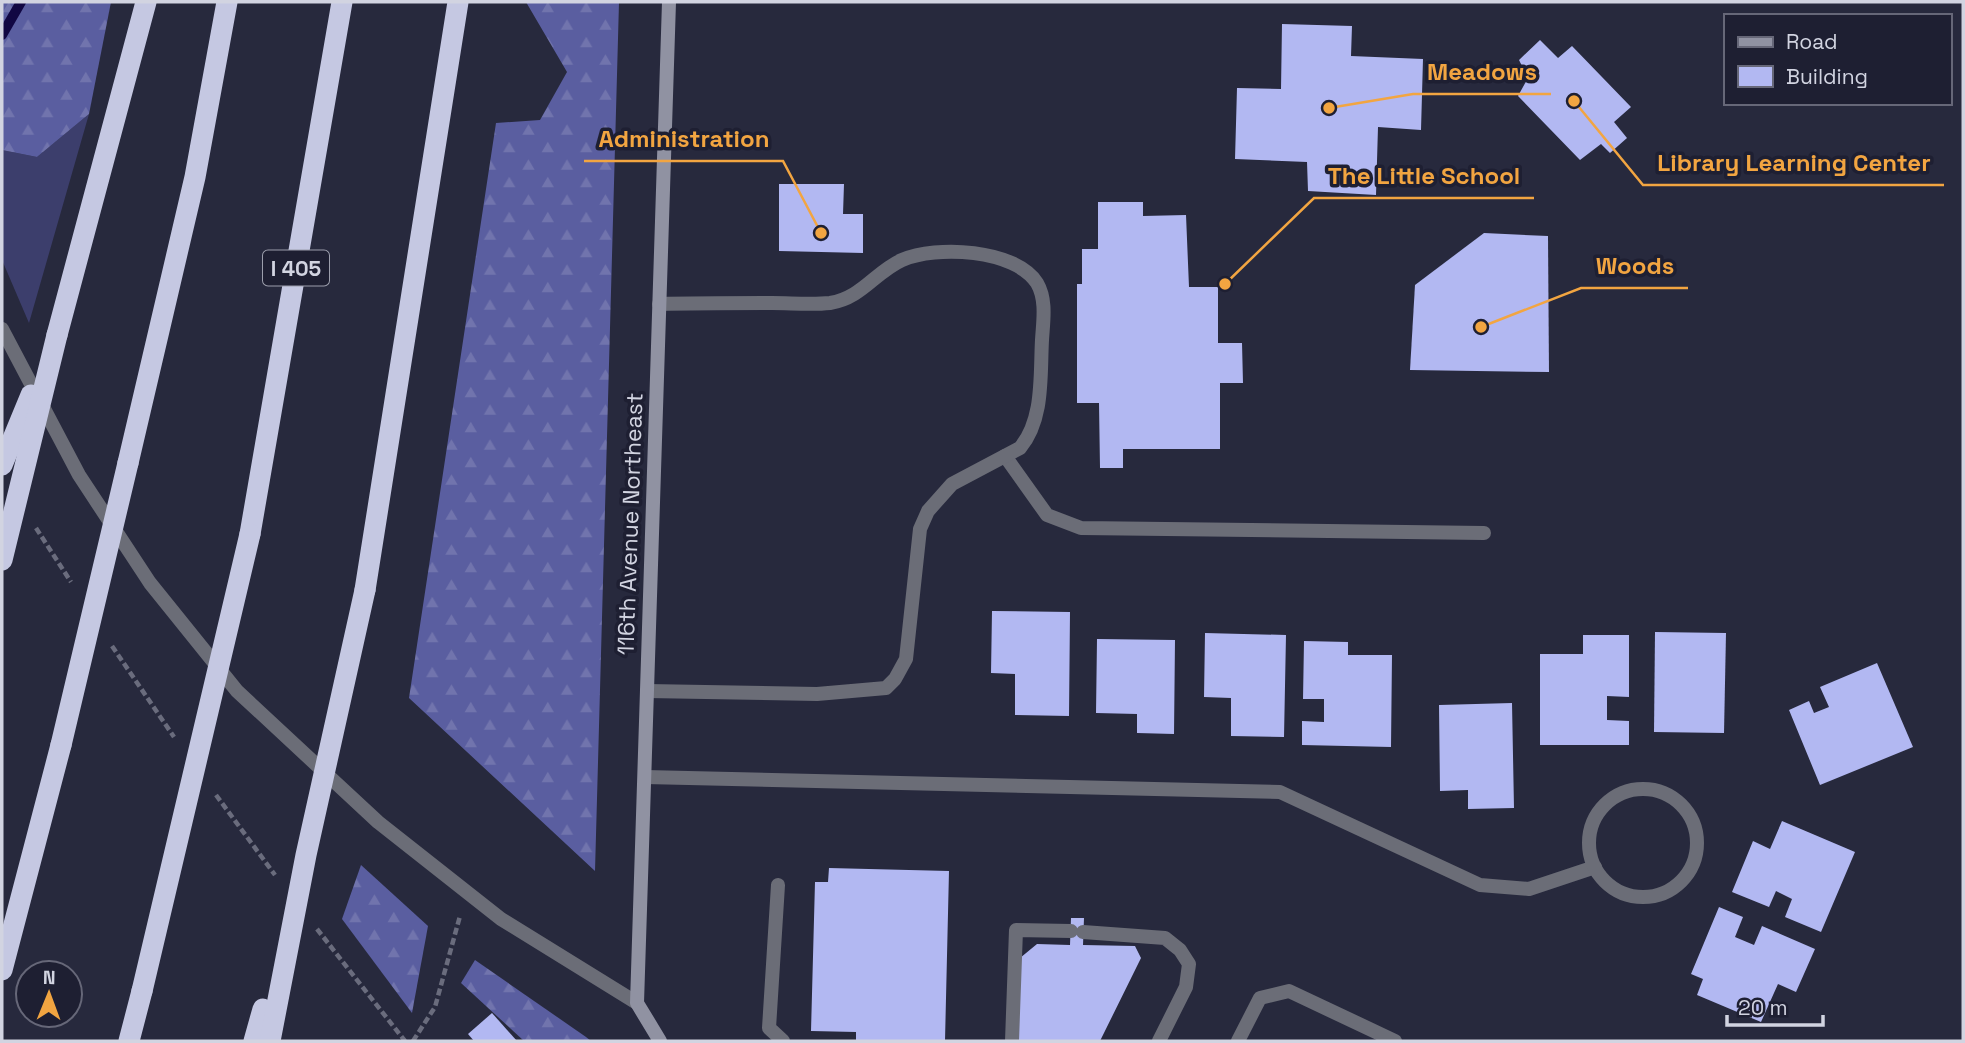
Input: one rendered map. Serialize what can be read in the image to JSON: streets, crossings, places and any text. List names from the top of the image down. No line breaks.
{"streets":{"highway":["I 405"],"street":["116th Avenue Northeast"]},"places":["Library Learning Center","Meadows","Administration","The Little School","Woods"],"legend":["Road","Building"],"scale_bar":"20 m","north":"top"}
